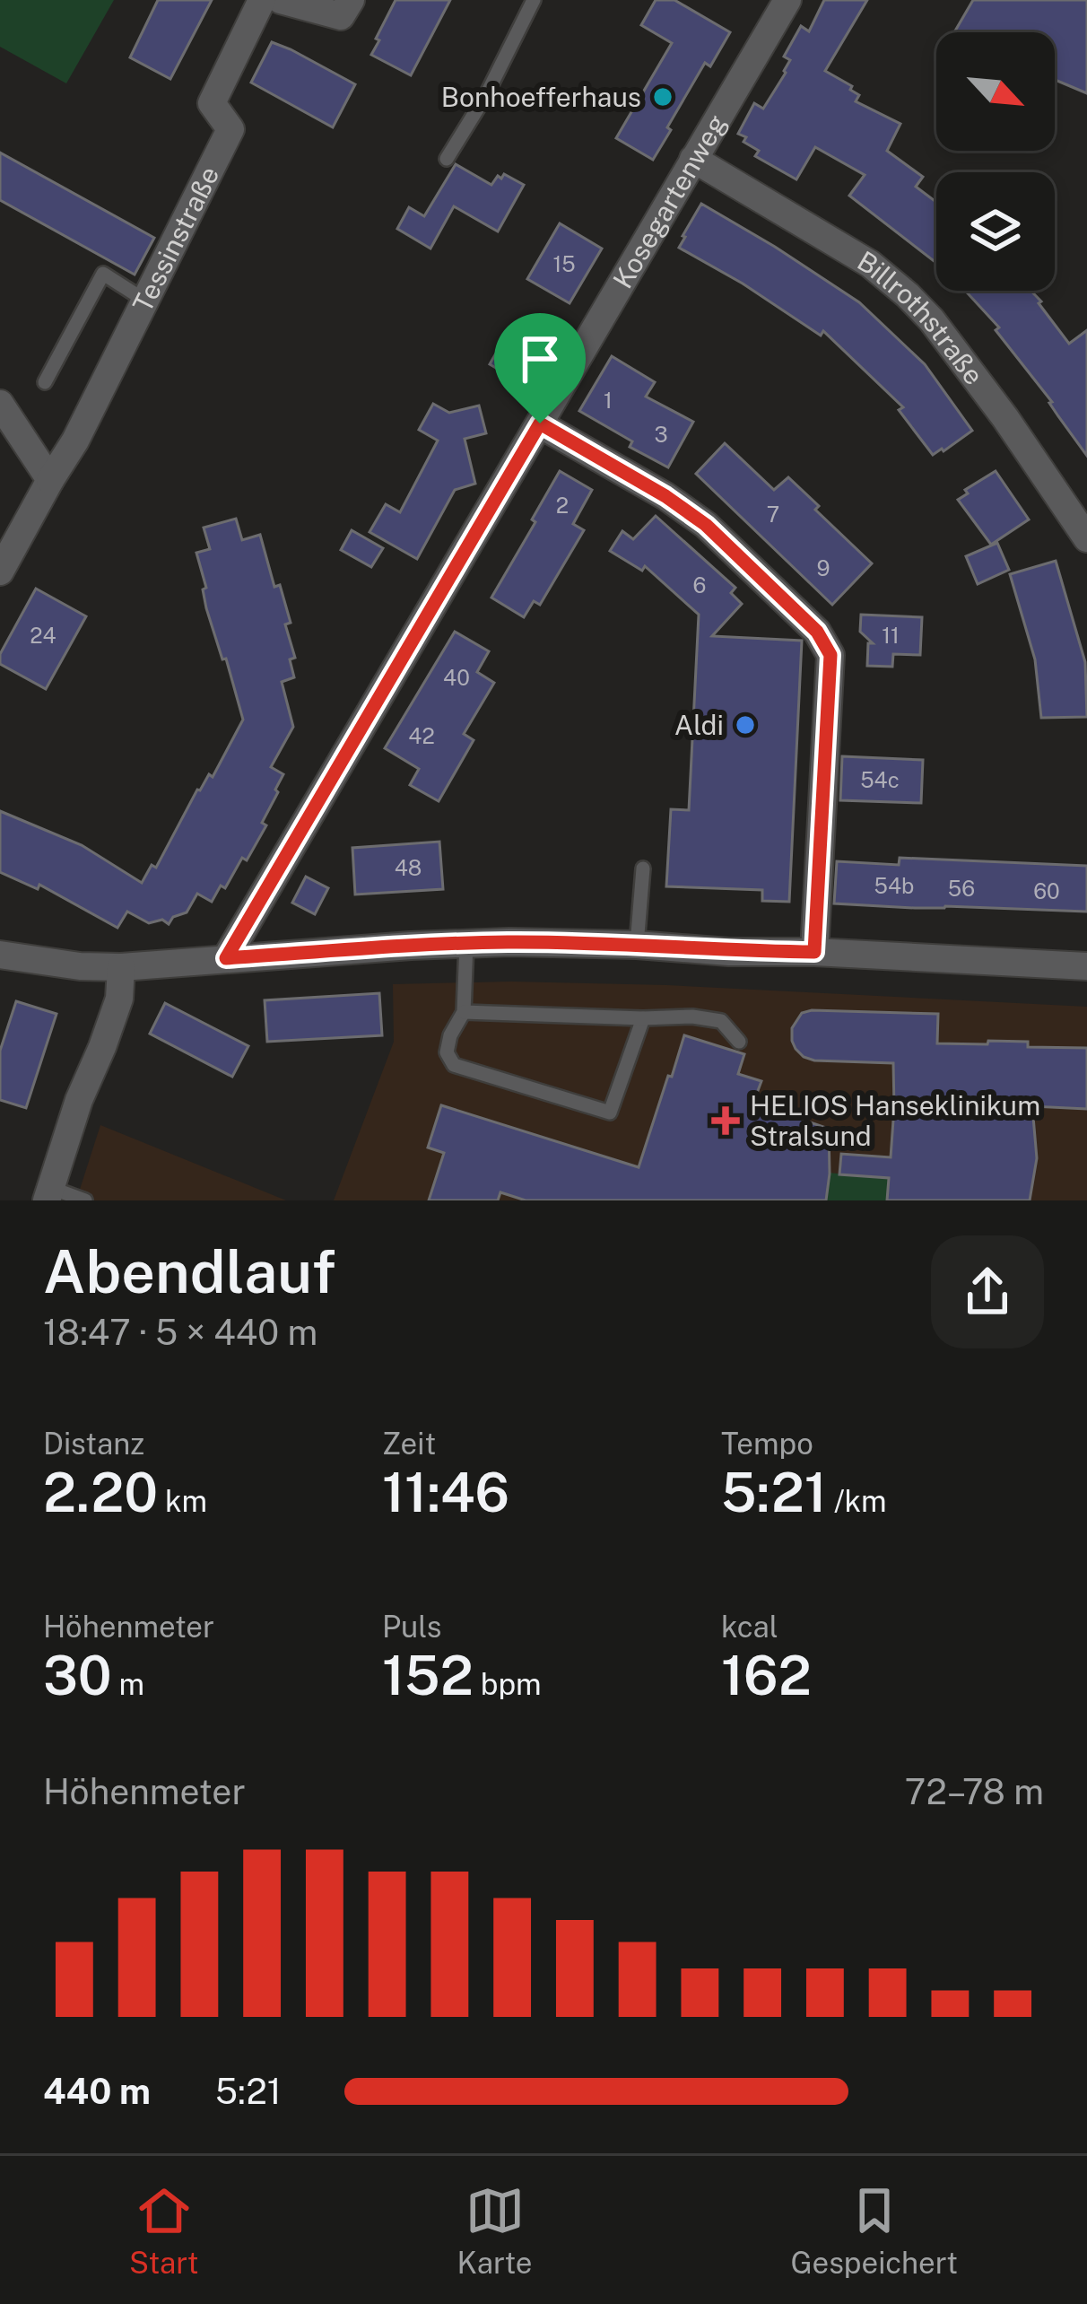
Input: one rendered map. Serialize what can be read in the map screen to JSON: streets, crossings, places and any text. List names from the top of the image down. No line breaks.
{"streets":{"street":["Kosegartenweg","Tessinstraße","Billrothstraße"]},"crossings":[["Kosegartenweg","Billrothstraße"]],"places":{"other":["Bonhoefferhaus","Aldi"],"health":["HELIOS Hanseklinikum Stralsund"]},"house_numbers":["15","1","3","2","7","9","6","24","11","40","42","54c","48","54b","56","60"],"north":"bottom right","page":{"heading":["Abendlauf","18:47 · 5 × 440 m"],"stats":[["Distanz","2.20 km"],["Zeit","11:46"],["Tempo","5:21 /km"],["Höhenmeter","30 m"],["Puls","152 bpm"],["kcal","162"]],"chart":["Höhenmeter","72–78 m"],"list":[{"name":"440 m","note":"5:21"}],"tabs":["Start","Karte","Gespeichert"]}}
